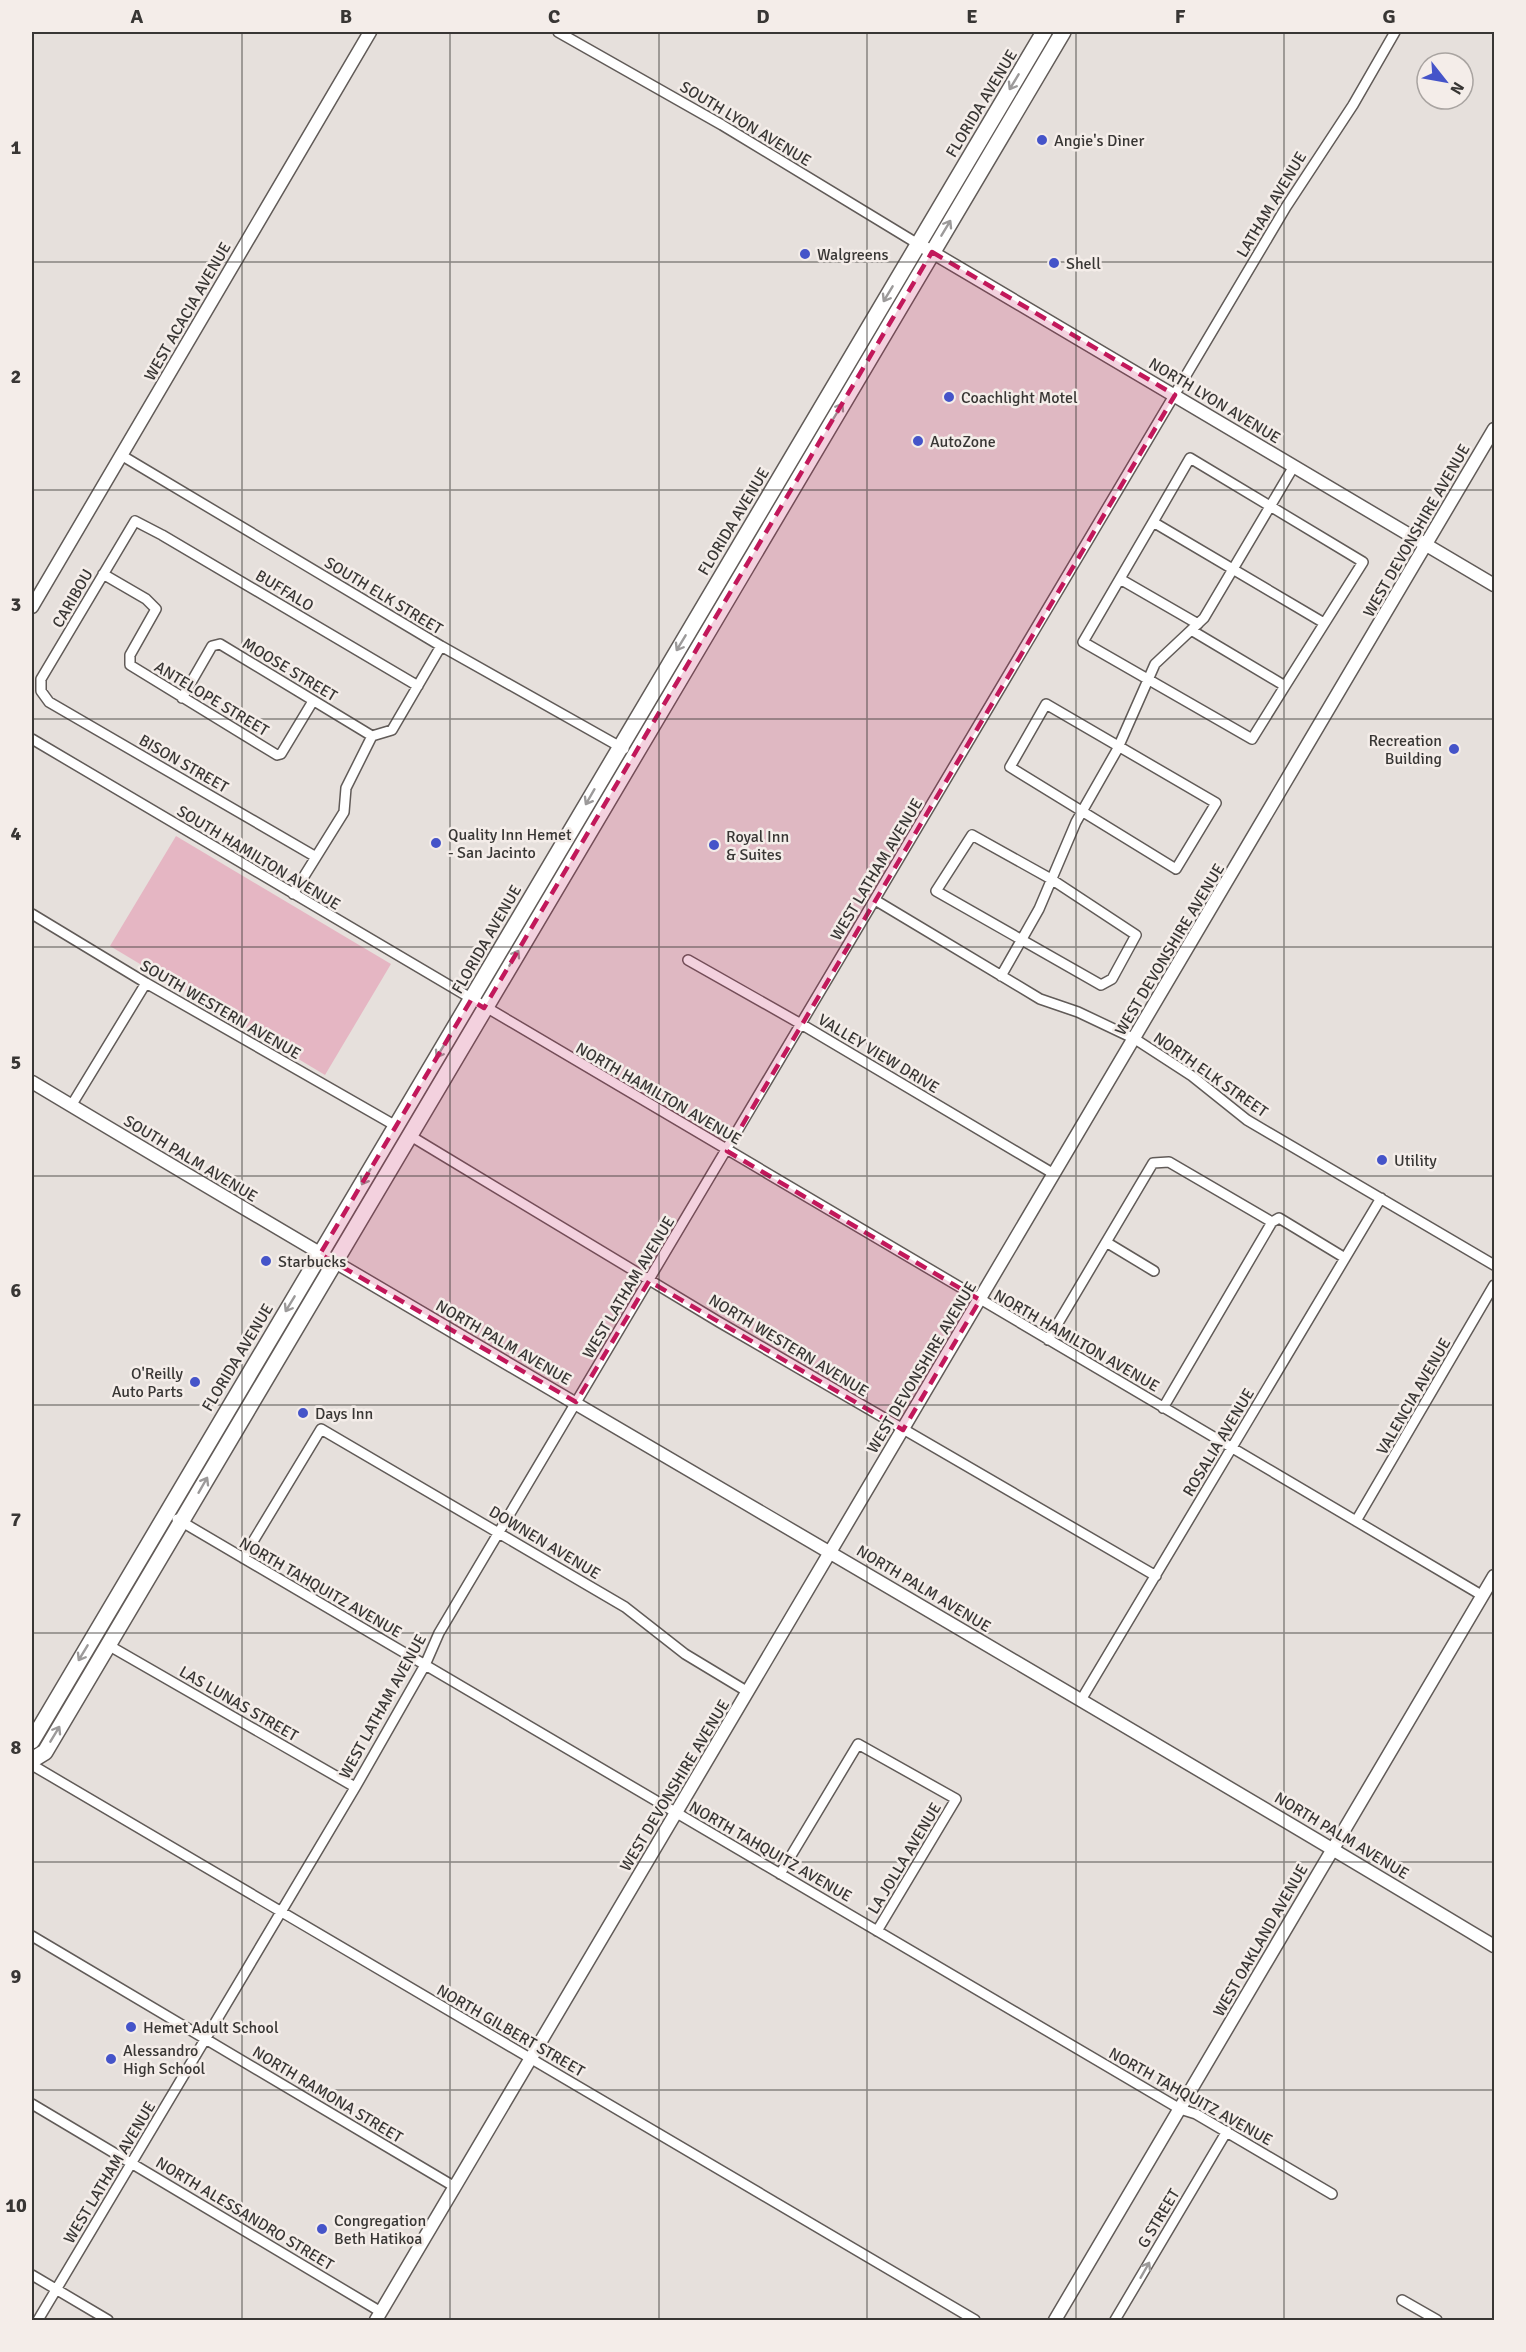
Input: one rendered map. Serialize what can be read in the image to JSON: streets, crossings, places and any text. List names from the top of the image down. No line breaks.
{"streets":{"main road":["FLORIDA AVENUE"],"street":["SOUTH LYON AVENUE","LATHAM AVENUE","WEST ACACIA AVENUE","NORTH LYON AVENUE","WEST DEVONSHIRE AVENUE","BUFFALO","SOUTH ELK STREET","CARIBOU","MOOSE STREET","ANTELOPE STREET","BISON STREET","SOUTH HAMILTON AVENUE","WEST LATHAM AVENUE","SOUTH WESTERN AVENUE","VALLEY VIEW DRIVE","NORTH ELK STREET","NORTH HAMILTON AVENUE","SOUTH PALM AVENUE","NORTH PALM AVENUE","NORTH WESTERN AVENUE","VALENCIA AVENUE","ROSALIA AVENUE","DOWNEN AVENUE","NORTH TAHQUITZ AVENUE","LAS LUNAS STREET","LA JOLLA AVENUE","WEST OAKLAND AVENUE","NORTH GILBERT STREET","NORTH RAMONA STREET","NORTH ALESSANDRO STREET","G STREET"]},"crossings":[["FLORIDA AVENUE","SOUTH LYON AVENUE"],["FLORIDA AVENUE","NORTH LYON AVENUE"],["FLORIDA AVENUE","SOUTH ELK STREET"],["FLORIDA AVENUE","SOUTH HAMILTON AVENUE"],["FLORIDA AVENUE","SOUTH WESTERN AVENUE"],["FLORIDA AVENUE","NORTH HAMILTON AVENUE"],["FLORIDA AVENUE","SOUTH PALM AVENUE"],["FLORIDA AVENUE","NORTH PALM AVENUE"],["FLORIDA AVENUE","NORTH WESTERN AVENUE"],["FLORIDA AVENUE","NORTH TAHQUITZ AVENUE"],["FLORIDA AVENUE","LAS LUNAS STREET"],["SOUTH LYON AVENUE","NORTH LYON AVENUE"],["LATHAM AVENUE","NORTH LYON AVENUE"],["LATHAM AVENUE","WEST LATHAM AVENUE"],["WEST ACACIA AVENUE","SOUTH ELK STREET"],["NORTH LYON AVENUE","WEST DEVONSHIRE AVENUE"],["NORTH LYON AVENUE","WEST LATHAM AVENUE"],["WEST DEVONSHIRE AVENUE","VALLEY VIEW DRIVE"],["WEST DEVONSHIRE AVENUE","NORTH ELK STREET"],["WEST DEVONSHIRE AVENUE","NORTH HAMILTON AVENUE"],["WEST DEVONSHIRE AVENUE","NORTH PALM AVENUE"],["WEST DEVONSHIRE AVENUE","NORTH WESTERN AVENUE"],["WEST DEVONSHIRE AVENUE","DOWNEN AVENUE"],["WEST DEVONSHIRE AVENUE","NORTH TAHQUITZ AVENUE"],["WEST DEVONSHIRE AVENUE","NORTH GILBERT STREET"],["WEST DEVONSHIRE AVENUE","NORTH RAMONA STREET"],["WEST DEVONSHIRE AVENUE","NORTH ALESSANDRO STREET"],["BUFFALO","CARIBOU"],["CARIBOU","ANTELOPE STREET"],["CARIBOU","BISON STREET"],["MOOSE STREET","ANTELOPE STREET"],["SOUTH HAMILTON AVENUE","NORTH HAMILTON AVENUE"],["WEST LATHAM AVENUE","VALLEY VIEW DRIVE"],["WEST LATHAM AVENUE","NORTH ELK STREET"],["WEST LATHAM AVENUE","NORTH HAMILTON AVENUE"],["WEST LATHAM AVENUE","NORTH PALM AVENUE"],["WEST LATHAM AVENUE","NORTH WESTERN AVENUE"],["WEST LATHAM AVENUE","DOWNEN AVENUE"],["WEST LATHAM AVENUE","NORTH TAHQUITZ AVENUE"],["WEST LATHAM AVENUE","LAS LUNAS STREET"],["WEST LATHAM AVENUE","NORTH GILBERT STREET"],["WEST LATHAM AVENUE","NORTH RAMONA STREET"],["WEST LATHAM AVENUE","NORTH ALESSANDRO STREET"],["SOUTH WESTERN AVENUE","NORTH WESTERN AVENUE"],["NORTH ELK STREET","ROSALIA AVENUE"],["NORTH HAMILTON AVENUE","VALENCIA AVENUE"],["NORTH HAMILTON AVENUE","ROSALIA AVENUE"],["NORTH HAMILTON AVENUE","WEST OAKLAND AVENUE"],["SOUTH PALM AVENUE","NORTH PALM AVENUE"],["NORTH PALM AVENUE","ROSALIA AVENUE"],["NORTH PALM AVENUE","WEST OAKLAND AVENUE"],["NORTH WESTERN AVENUE","ROSALIA AVENUE"],["DOWNEN AVENUE","NORTH TAHQUITZ AVENUE"],["NORTH TAHQUITZ AVENUE","LA JOLLA AVENUE"],["NORTH TAHQUITZ AVENUE","WEST OAKLAND AVENUE"],["NORTH TAHQUITZ AVENUE","G STREET"]],"one_way":["G STREET"],"places":["Angie's Diner","Walgreens","Shell","Coachlight Motel","AutoZone","Recreation Building","Quality Inn Hemet - San Jacinto","Royal Inn & Suites","Utility","Starbucks","O'Reilly Auto Parts","Days Inn","Hemet Adult School","Alessandro High School","Congregation Beth Hatikoa"],"north":"bottom right","grid":{"columns":["A","B","C","D","E","F","G"],"rows":["1","2","3","4","5","6","7","8","9","10"]}}
